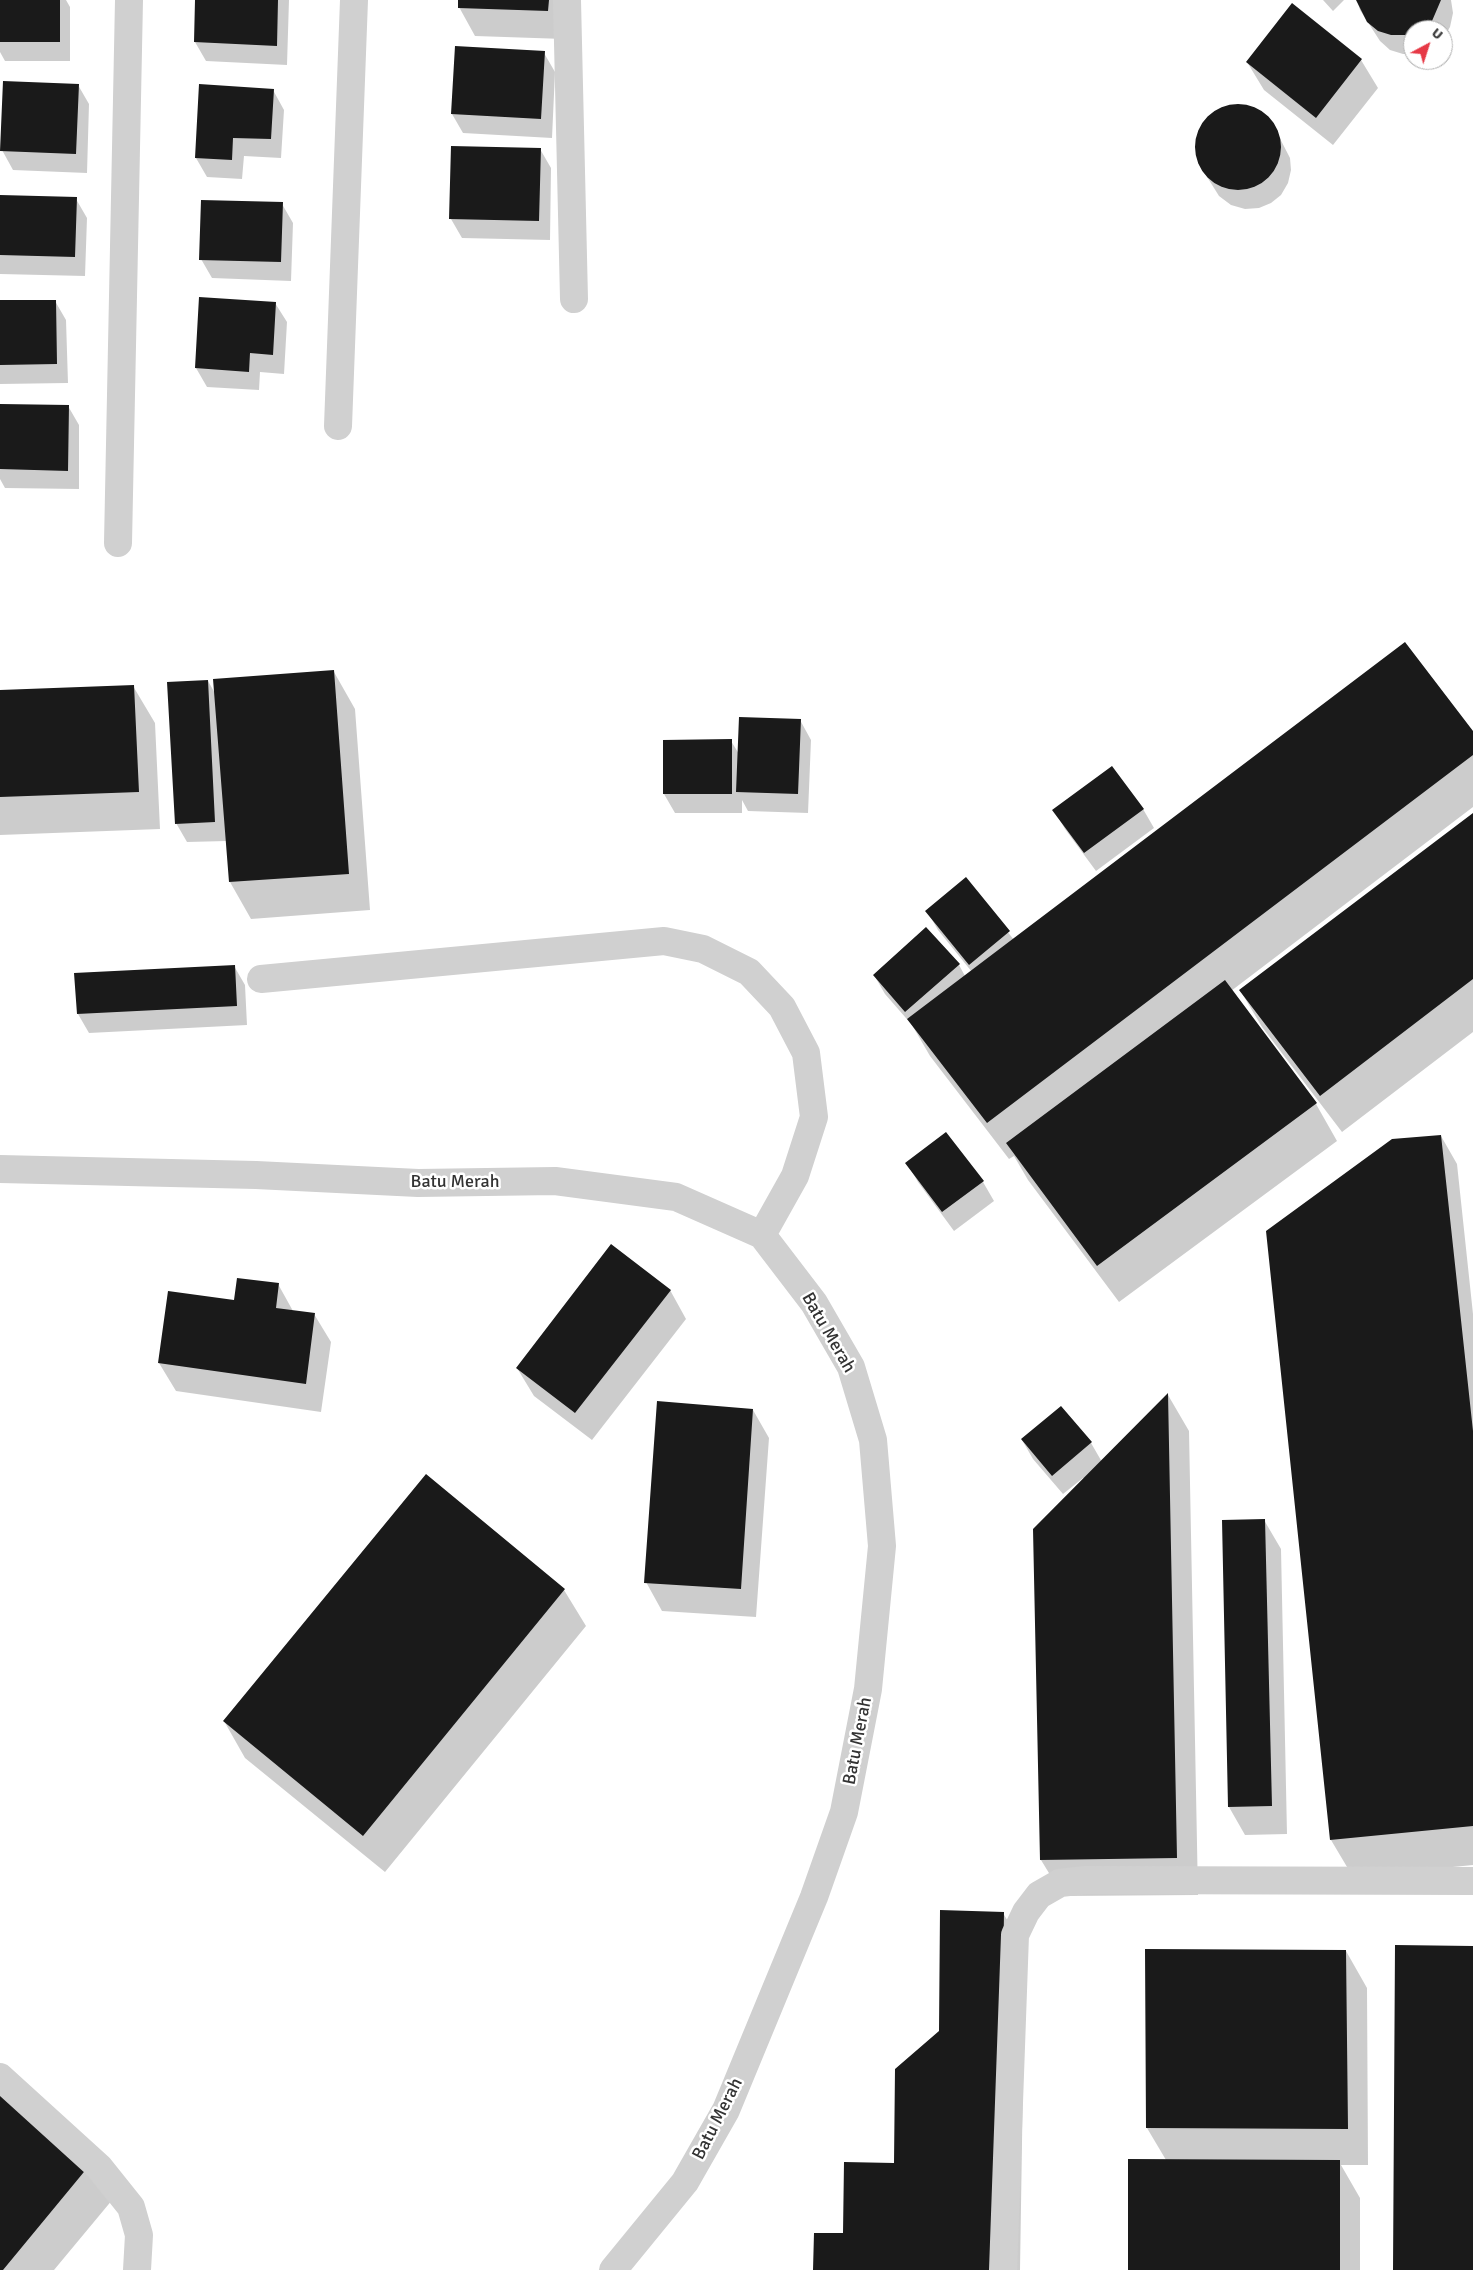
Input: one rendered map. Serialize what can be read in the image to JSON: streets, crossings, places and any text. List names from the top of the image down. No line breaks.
{"streets":{"street":["Batu Merah"]},"north":"top right"}
